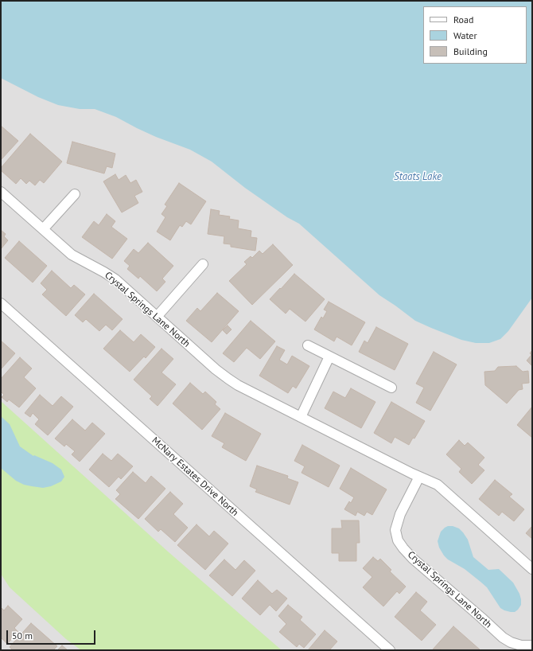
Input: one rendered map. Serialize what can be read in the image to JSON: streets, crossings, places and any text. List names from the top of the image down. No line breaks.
{"streets":{"street":["Crystal Springs Lane North","McNary Estates Drive North"]},"water":["Staats Lake"],"legend":["Road","Water","Building"],"scale_bar":"50 m"}
